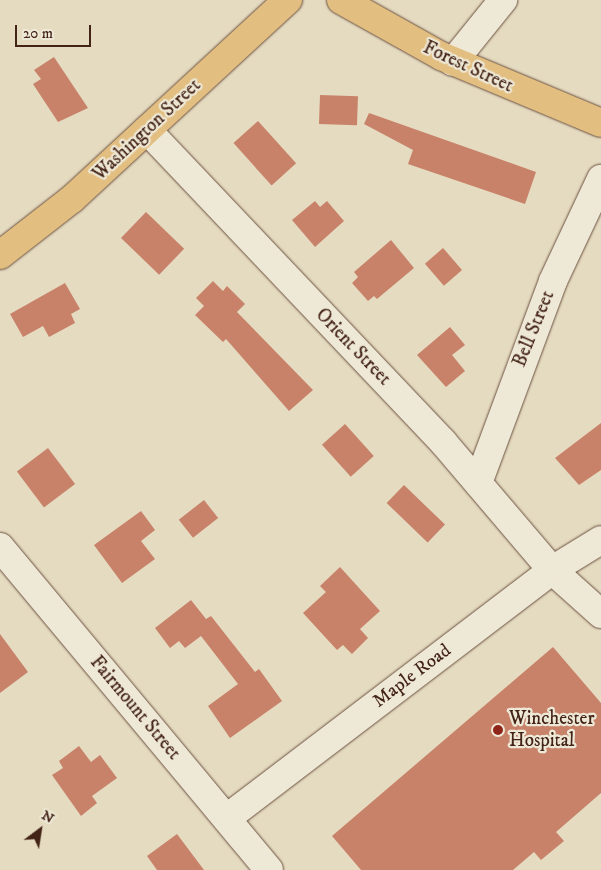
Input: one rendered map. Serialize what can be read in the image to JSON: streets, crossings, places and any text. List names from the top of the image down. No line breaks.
{"streets":{"main road":["Forest Street","Washington Street"],"street":["Bell Street","Orient Street","Maple Road","Fairmount Street"]},"crossings":[["Washington Street","Orient Street"],["Bell Street","Orient Street"],["Orient Street","Maple Road"],["Maple Road","Fairmount Street"]],"places":["Winchester Hospital"],"scale_bar":"20 m","north":"top right"}
